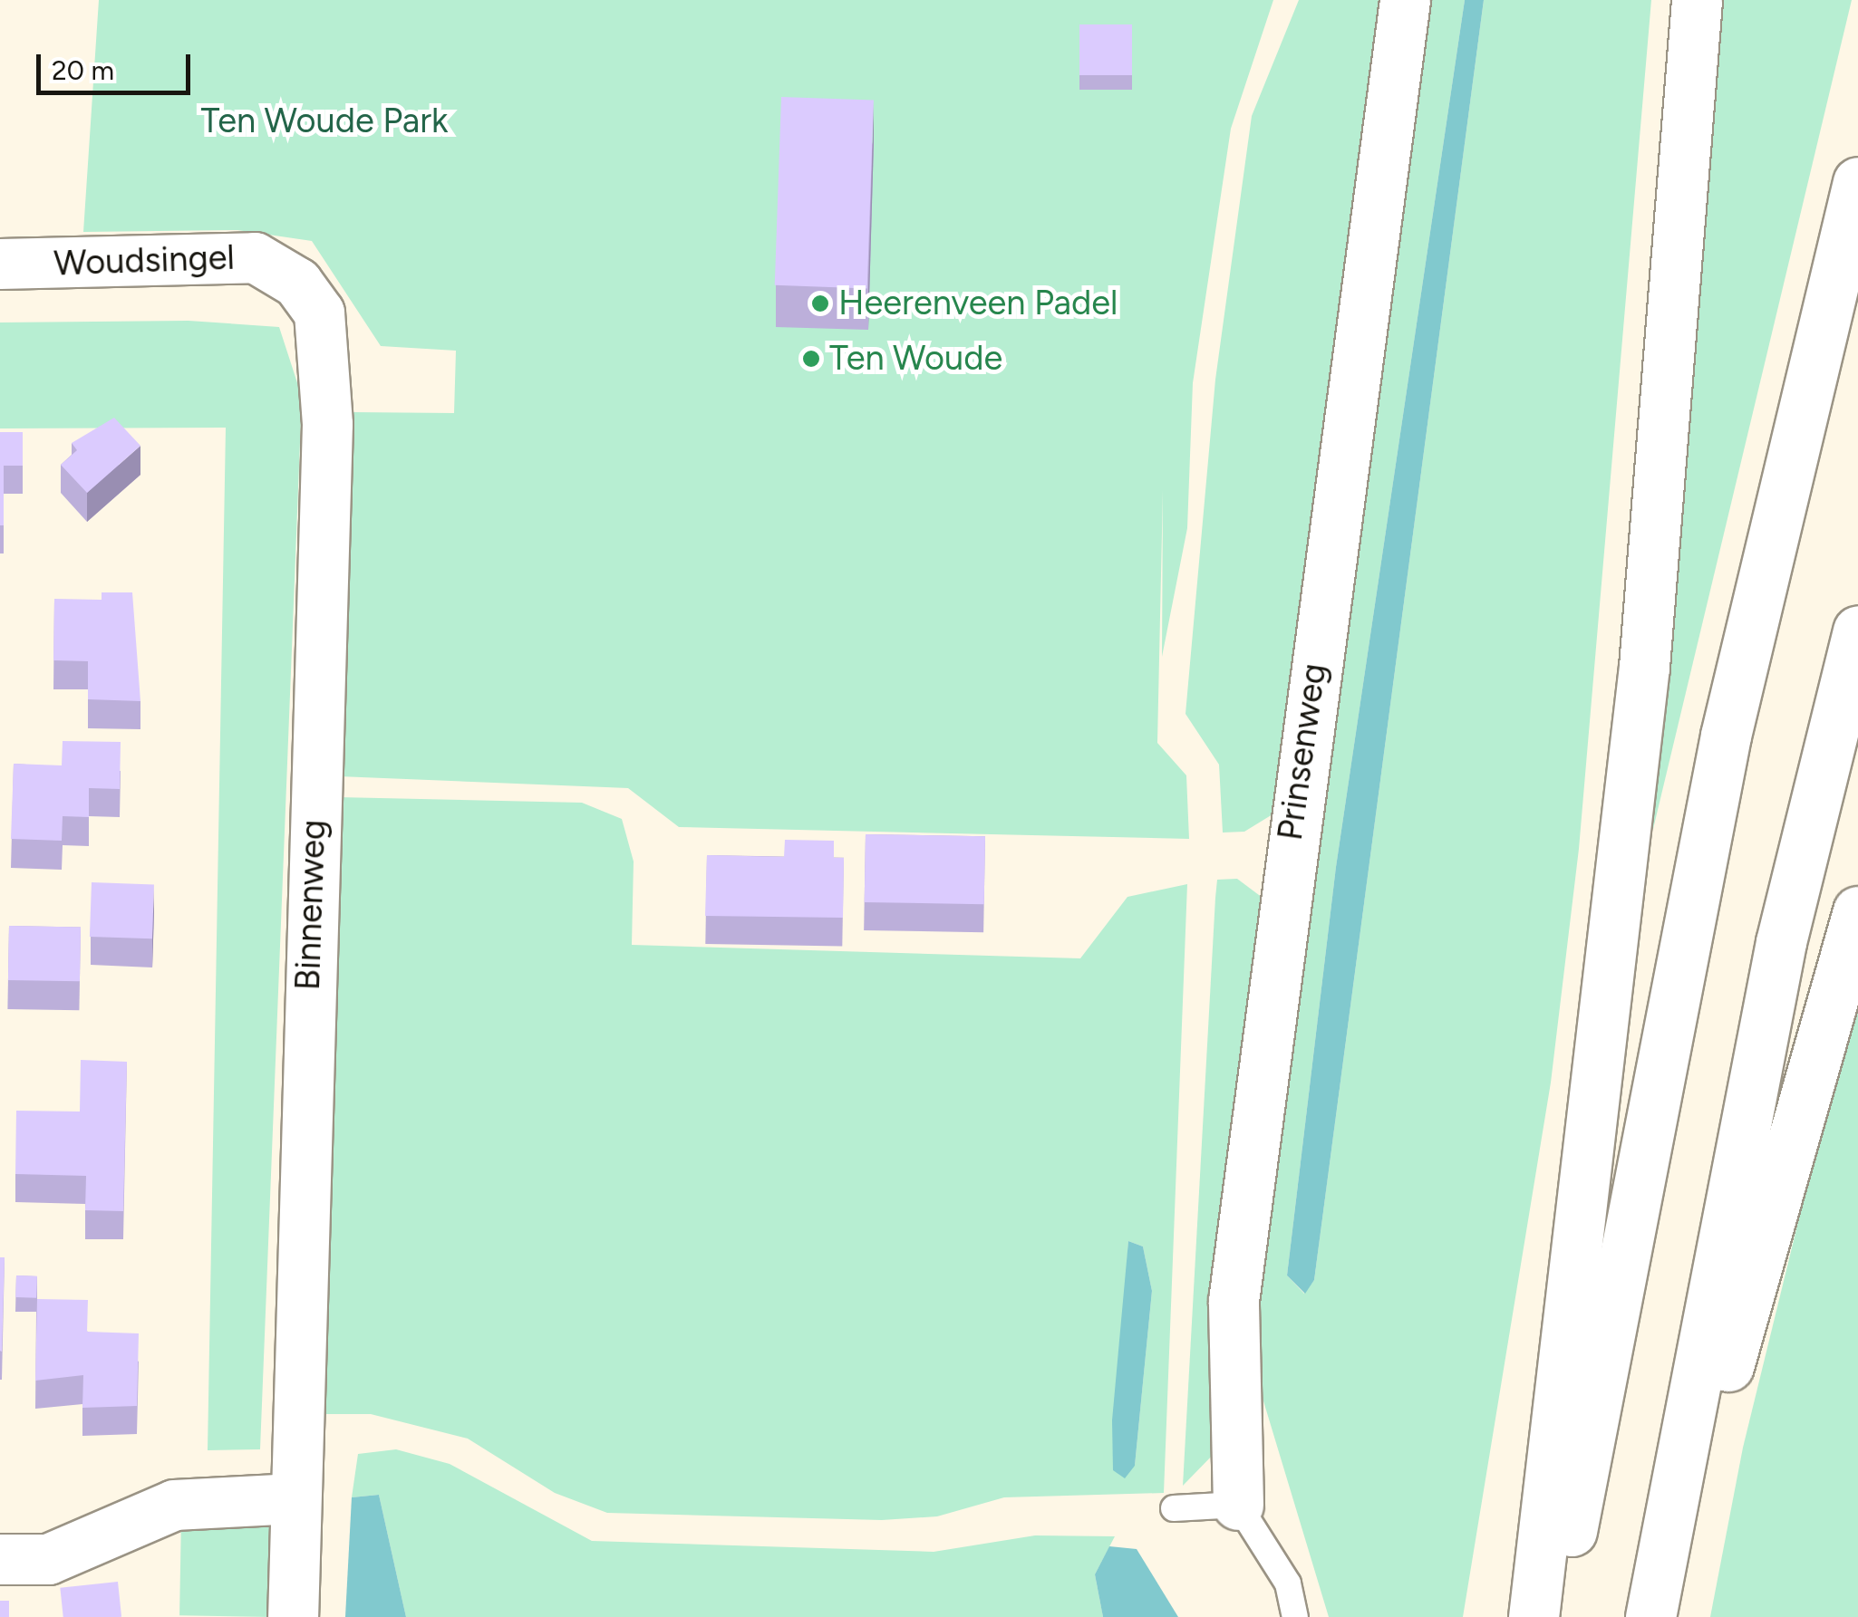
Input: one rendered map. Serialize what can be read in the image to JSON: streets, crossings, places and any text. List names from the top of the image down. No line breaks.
{"streets":{"main road":["Woudsingel","Prinsenweg","Binnenweg"]},"crossings":[["Woudsingel","Binnenweg"]],"parks":["Ten Woude Park"],"places":["Heerenveen Padel","Ten Woude"],"scale_bar":"20 m"}
